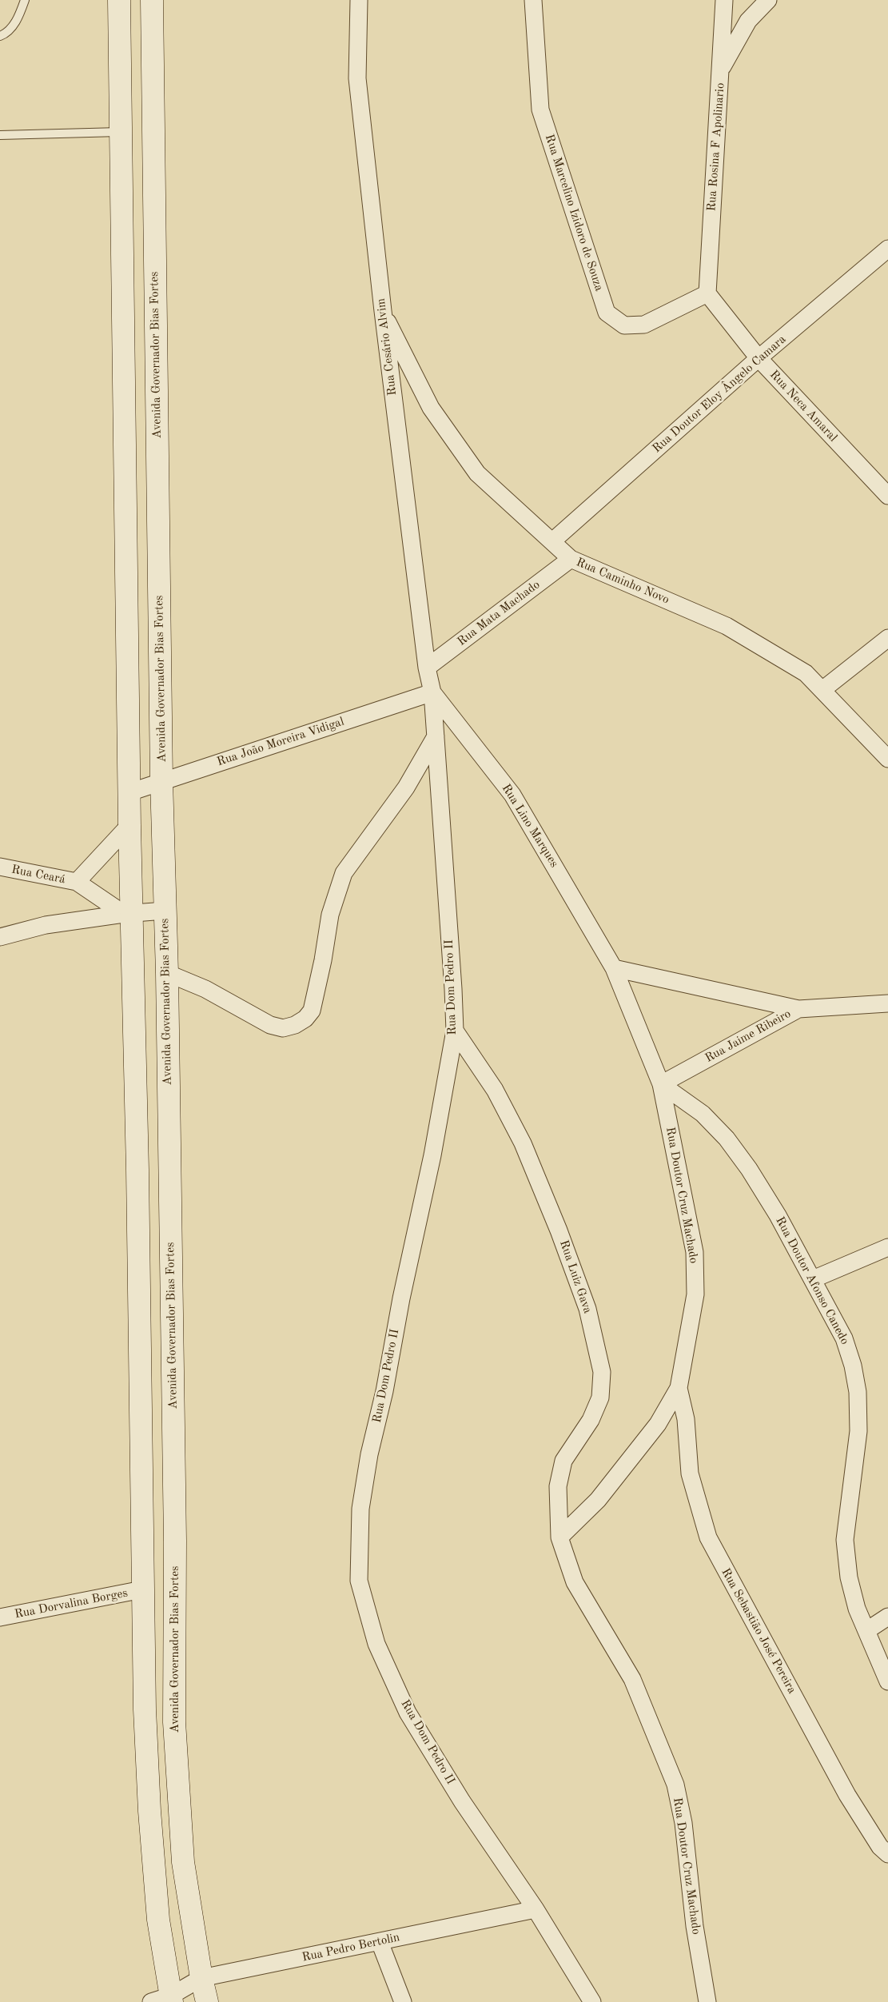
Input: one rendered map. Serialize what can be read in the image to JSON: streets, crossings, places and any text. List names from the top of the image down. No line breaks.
{"streets":{"main road":["Avenida Governador Bias Fortes"],"street":["Rua Rosina F Apolinario","Rua Marcelino Izidoro de Souza","Rua Cesário Alvim","Rua Doutor Eloy Ângelo Camara","Rua Neca Amaral","Rua Caminho Novo","Rua Mata Machado","Rua João Moreira Vidigal","Rua Lino Marques","Rua Ceará","Rua Dom Pedro II","Rua Jaime Ribeiro","Rua Doutor Cruz Machado","Rua Luiz Gava","Rua Doutor Afonso Canedo","Rua Dorvalina Borges","Rua Sebastião José Pereira","Rua Pedro Bertolin"]},"crossings":[["Rua Rosina F Apolinario","Rua Marcelino Izidoro de Souza"],["Rua Rosina F Apolinario","Rua Neca Amaral"],["Rua Marcelino Izidoro de Souza","Rua Neca Amaral"],["Rua Cesário Alvim","Rua Caminho Novo"],["Rua Cesário Alvim","Rua Mata Machado"],["Rua Cesário Alvim","Rua João Moreira Vidigal"],["Rua Cesário Alvim","Rua Lino Marques"],["Rua Cesário Alvim","Rua Dom Pedro II"],["Avenida Governador Bias Fortes","Rua João Moreira Vidigal"],["Avenida Governador Bias Fortes","Rua Pedro Bertolin"],["Rua Doutor Eloy Ângelo Camara","Rua Neca Amaral"],["Rua Doutor Eloy Ângelo Camara","Rua Caminho Novo"],["Rua Caminho Novo","Rua Mata Machado"],["Rua João Moreira Vidigal","Rua Lino Marques"],["Rua João Moreira Vidigal","Rua Dom Pedro II"],["Rua Lino Marques","Rua Dom Pedro II"],["Rua Lino Marques","Rua Jaime Ribeiro"],["Rua Lino Marques","Rua Doutor Cruz Machado"],["Rua Lino Marques","Rua Doutor Afonso Canedo"],["Rua Dom Pedro II","Rua Luiz Gava"],["Rua Dom Pedro II","Rua Pedro Bertolin"],["Rua Jaime Ribeiro","Rua Doutor Cruz Machado"],["Rua Jaime Ribeiro","Rua Doutor Afonso Canedo"],["Rua Doutor Cruz Machado","Rua Luiz Gava"],["Rua Doutor Cruz Machado","Rua Doutor Afonso Canedo"],["Rua Doutor Cruz Machado","Rua Sebastião José Pereira"]]}
